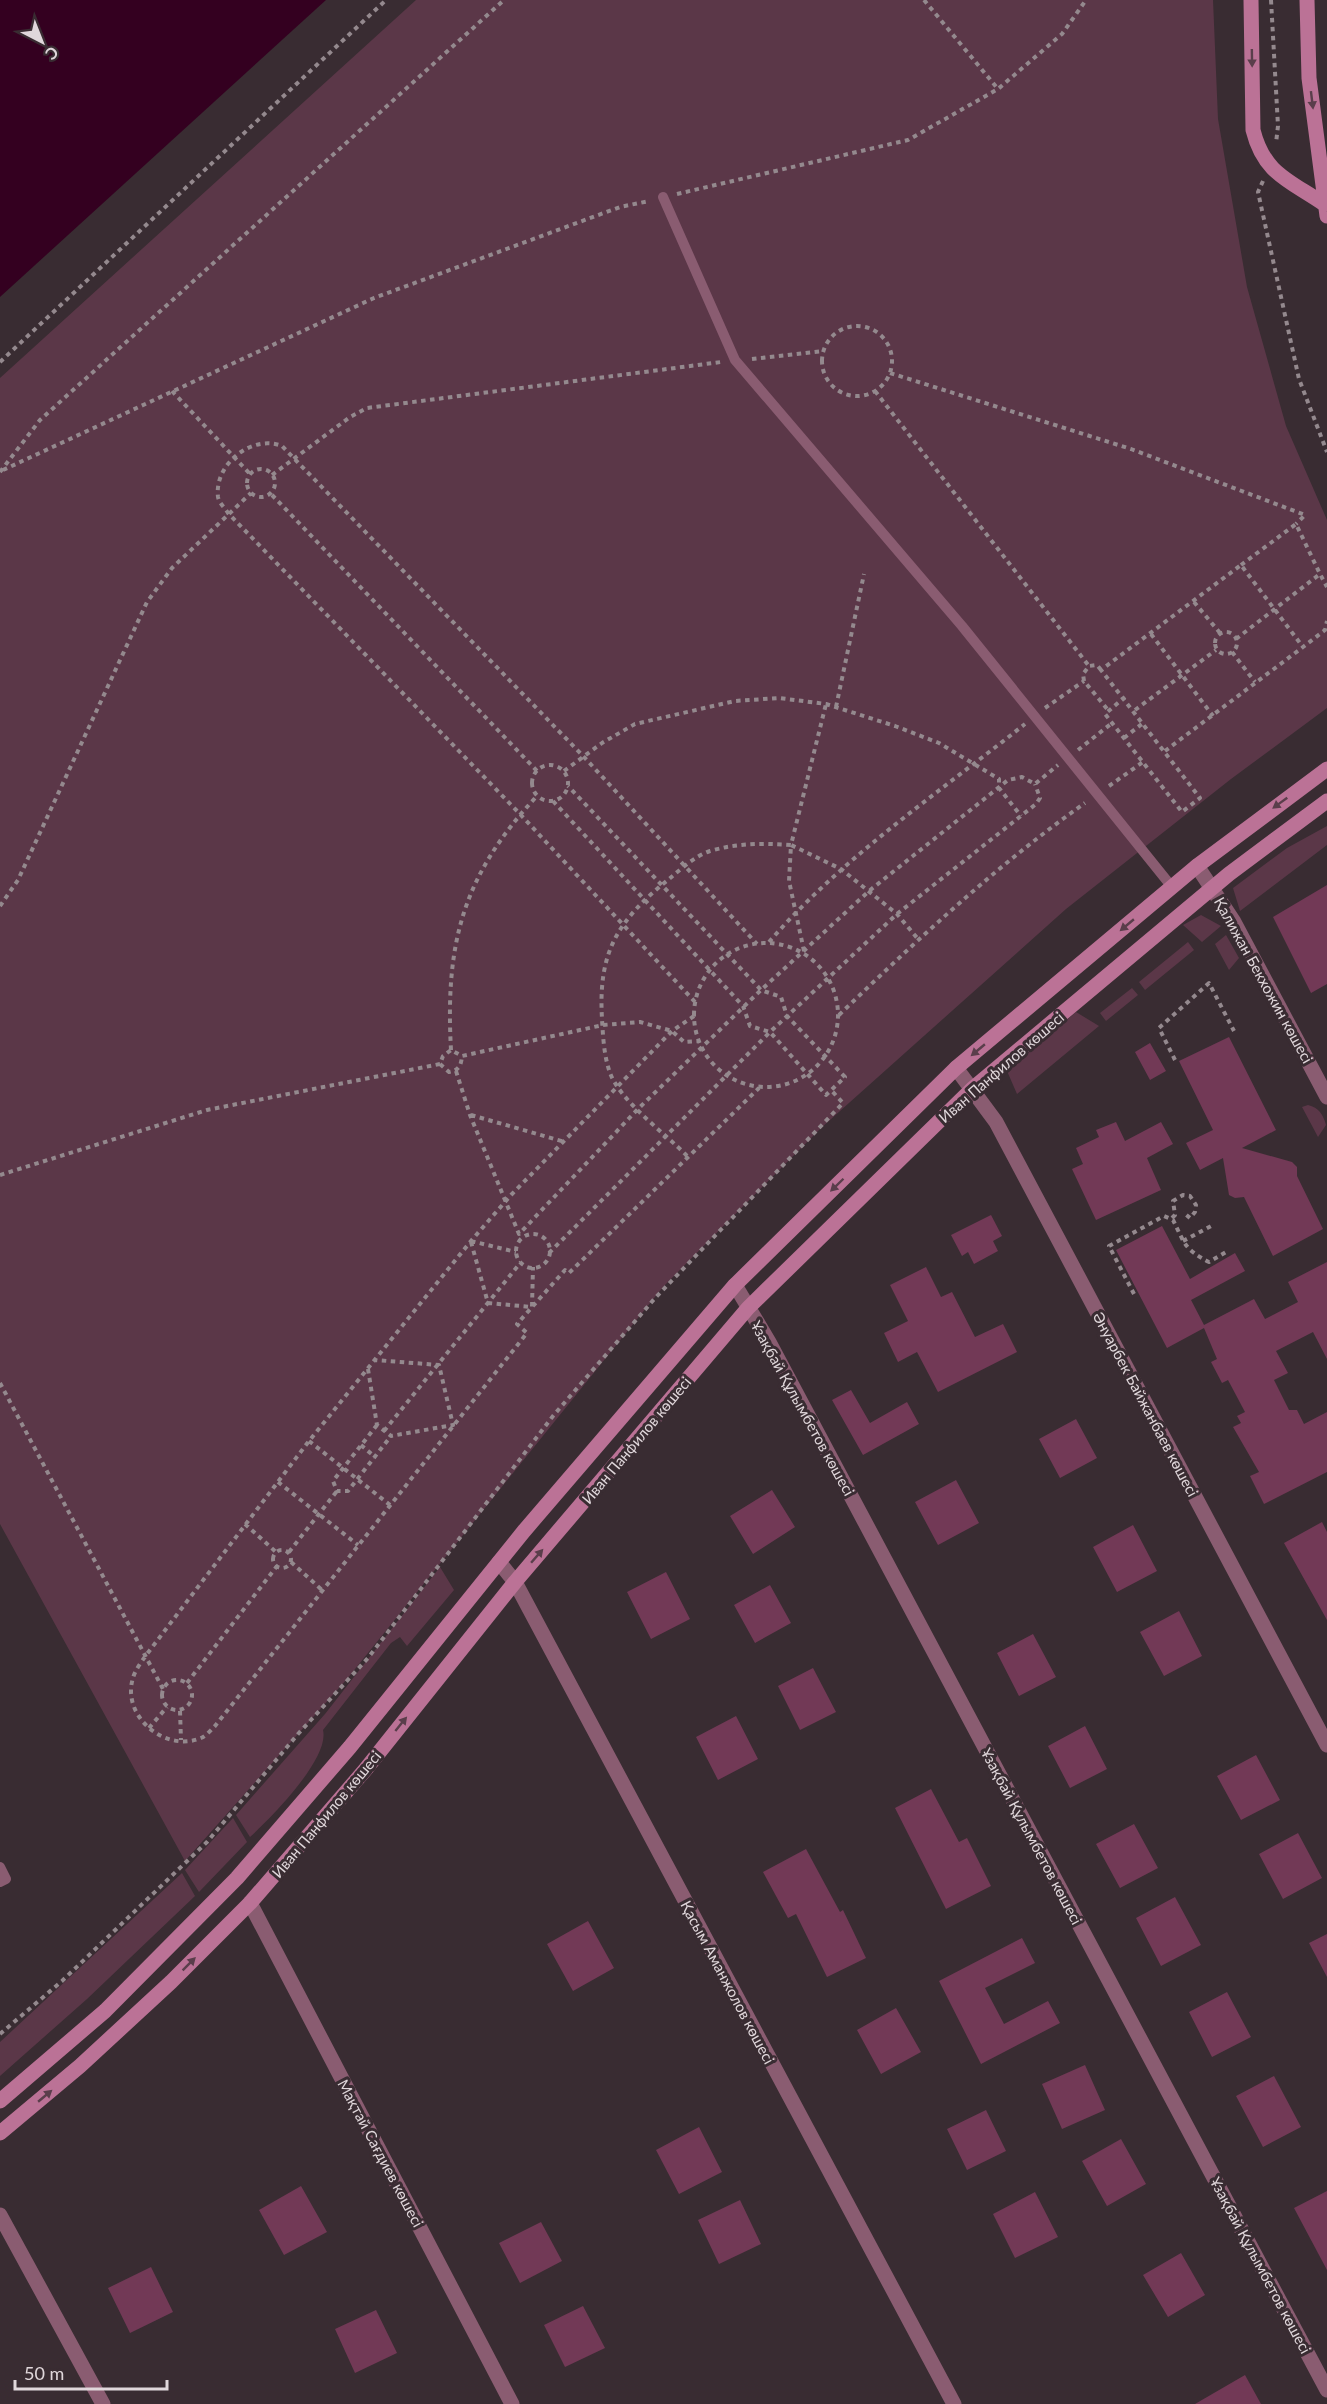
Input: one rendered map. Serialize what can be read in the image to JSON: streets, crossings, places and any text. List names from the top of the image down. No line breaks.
{"streets":{"street":["Қалижан Бекхожин көшесі","Иван Панфилов көшесі","Әнуарбек Байжанбаев көшесі","Ұзақбай Құлымбетов көшесі","Қасым Аманжолов көшесі","Мақтай Сағдиев көшесі"]},"crossings":[["Қалижан Бекхожин көшесі","Иван Панфилов көшесі"],["Иван Панфилов көшесі","Әнуарбек Байжанбаев көшесі"],["Иван Панфилов көшесі","Ұзақбай Құлымбетов көшесі"],["Иван Панфилов көшесі","Қасым Аманжолов көшесі"],["Иван Панфилов көшесі","Мақтай Сағдиев көшесі"]],"scale_bar":"50 m","north":"bottom right"}
